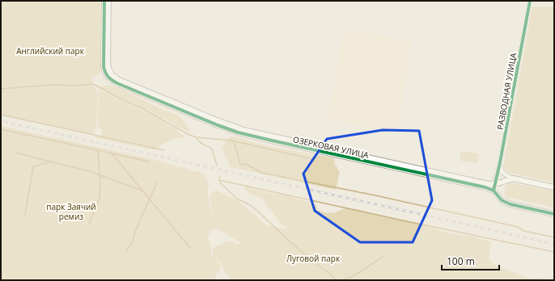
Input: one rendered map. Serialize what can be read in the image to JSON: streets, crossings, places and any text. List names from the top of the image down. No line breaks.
{"streets":{"street":["РАЗВОДНАЯ УЛИЦА","ОЗЕРКОВАЯ УЛИЦА"]},"crossings":[["РАЗВОДНАЯ УЛИЦА","ОЗЕРКОВАЯ УЛИЦА"]],"parks":["Английский парк","парк Заячий ремиз","Луговой парк"],"scale_bar":"100 m"}
